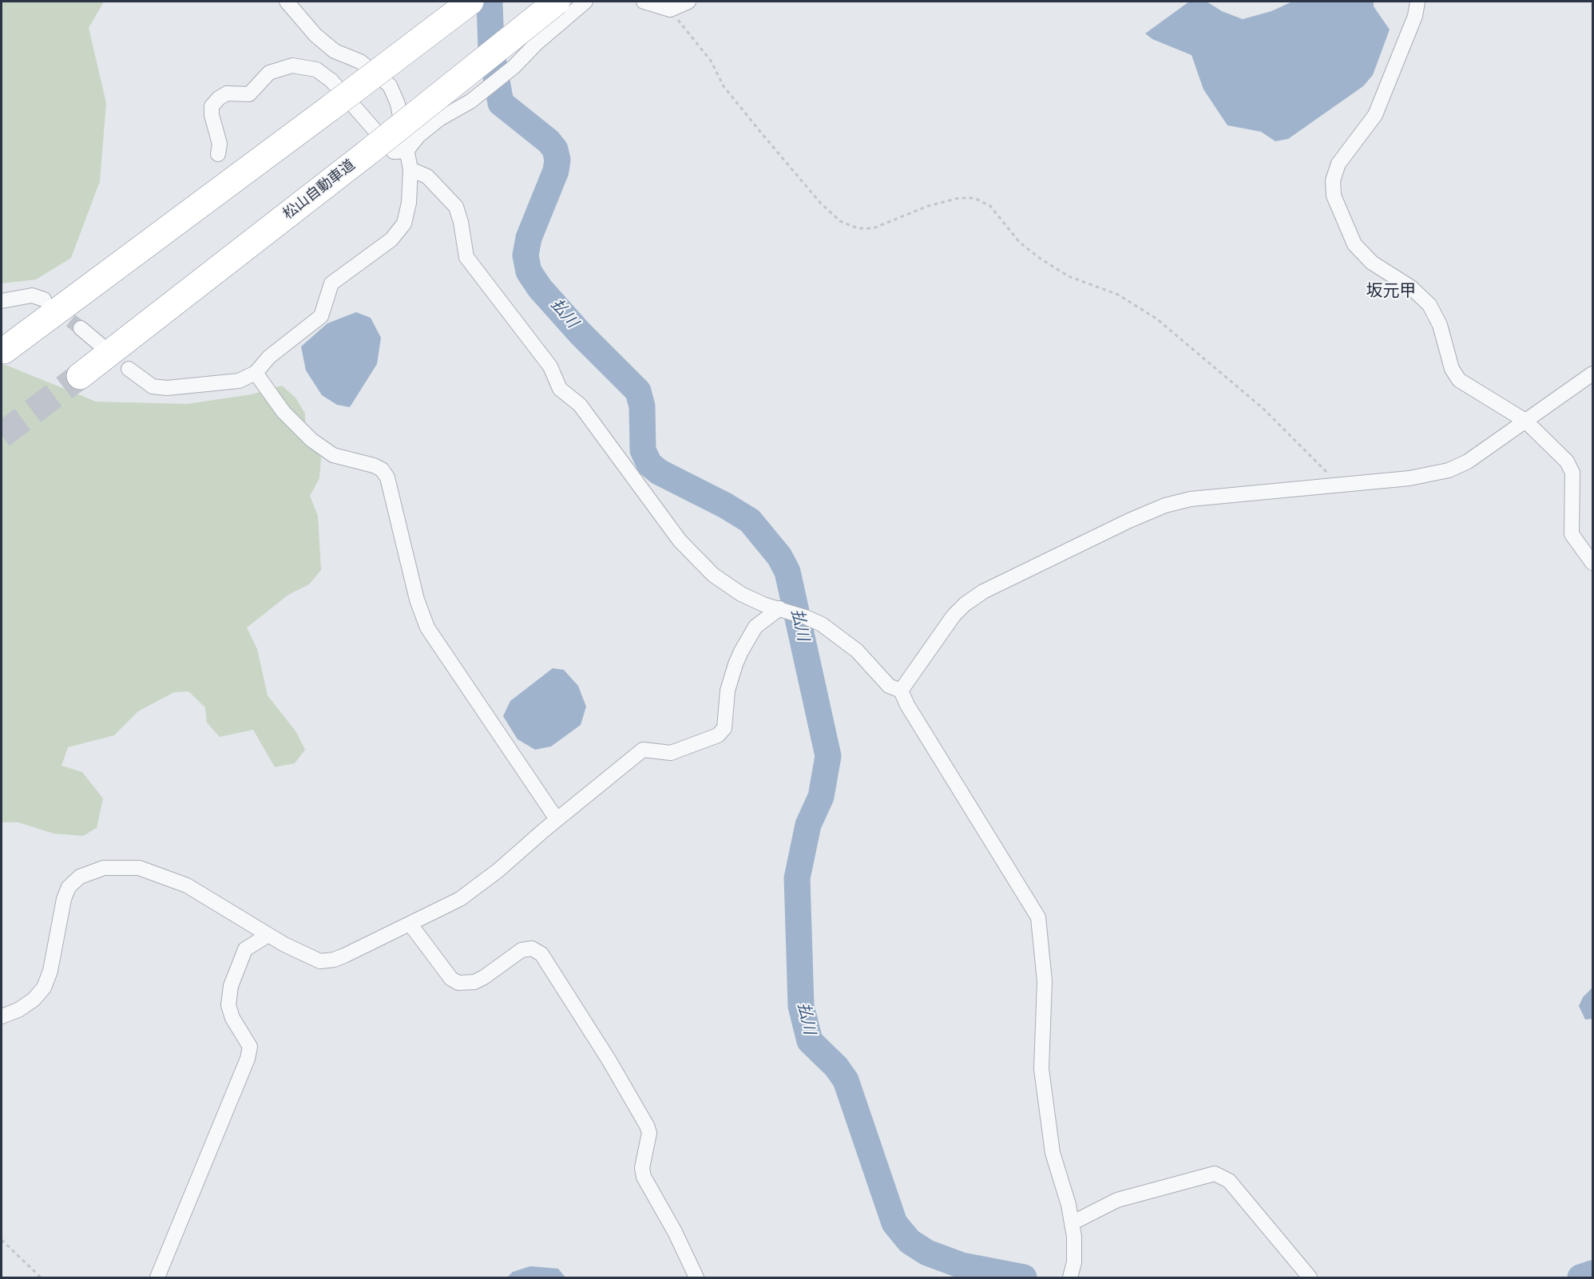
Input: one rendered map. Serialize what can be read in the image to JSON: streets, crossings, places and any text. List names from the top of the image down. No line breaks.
{"streets":{"highway":["松山自動車道"]},"districts":["坂元甲"],"water":["払川"]}
